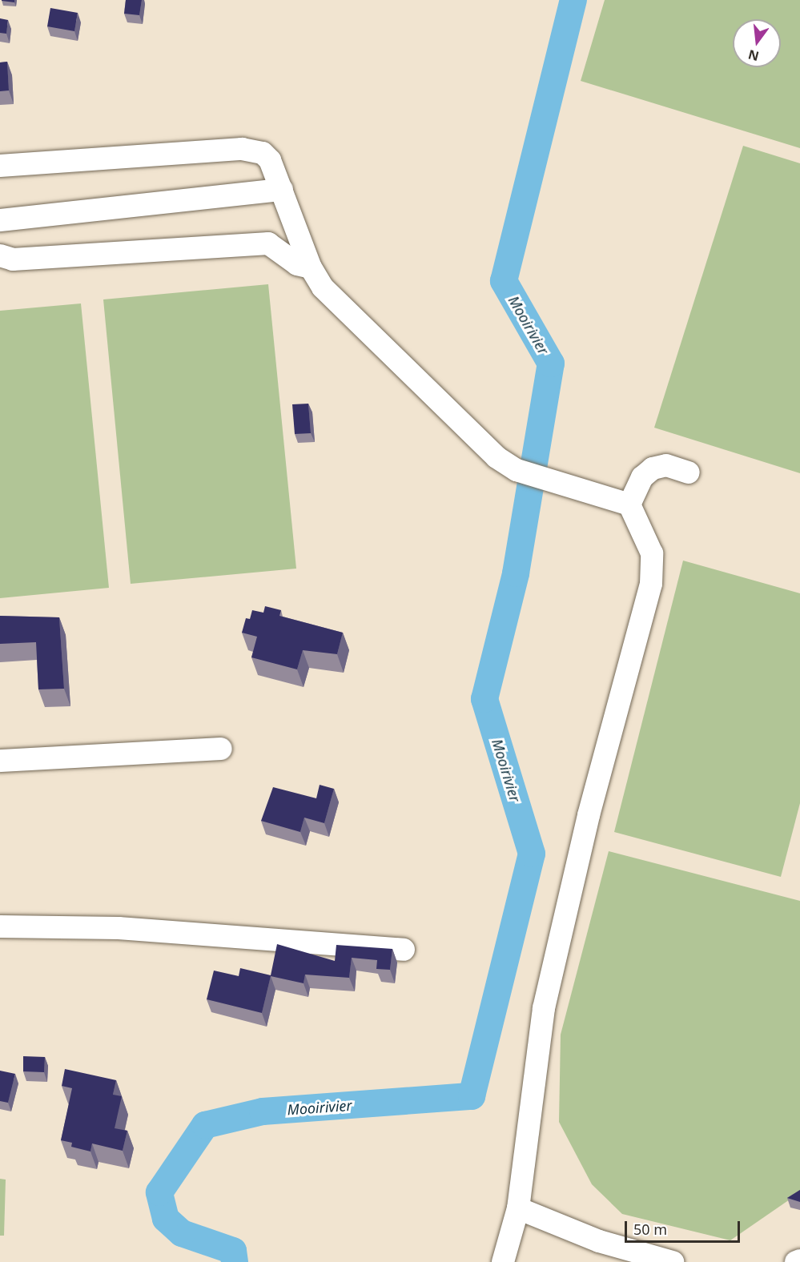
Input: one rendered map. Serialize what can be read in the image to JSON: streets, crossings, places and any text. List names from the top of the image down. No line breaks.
{"water":["Mooirivier"],"scale_bar":"50 m","north":"bottom"}
